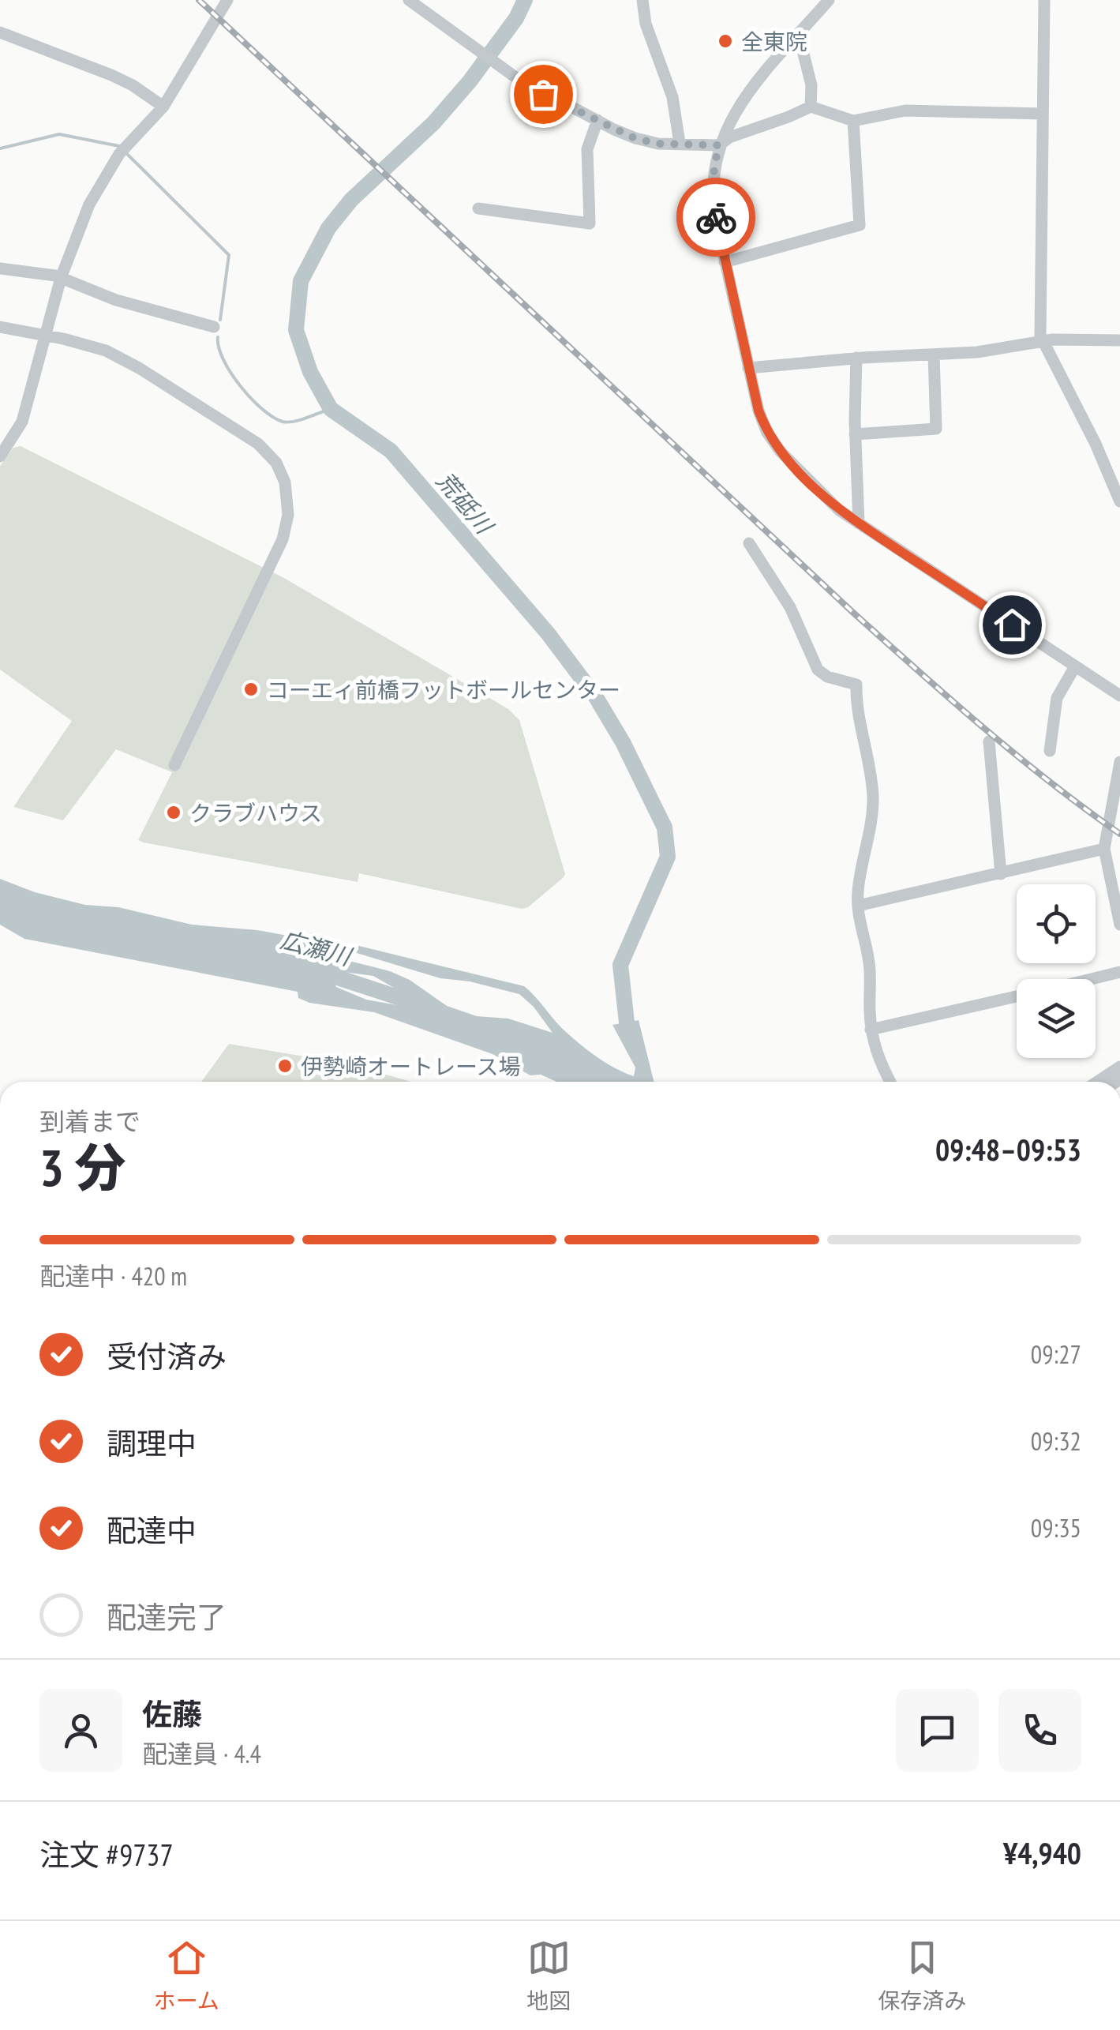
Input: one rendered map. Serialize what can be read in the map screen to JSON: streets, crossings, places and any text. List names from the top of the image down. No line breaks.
{"water":["荒砥川","広瀬川"],"places":["全東院","コーエィ前橋フットボールセンター","クラブハウス","伊勢崎オートレース場"],"page":{"heading":["3 分","到着まで","09:48–09:53"],"panel":["佐藤","配達員 · 4.4","注文 #9737","¥4,940"],"bar":"配達中 · 420 m","list":[["受付済み","09:27"],["調理中","09:32"],["配達中","09:35"],"配達完了"],"tabs":["ホーム","地図","保存済み"]}}
